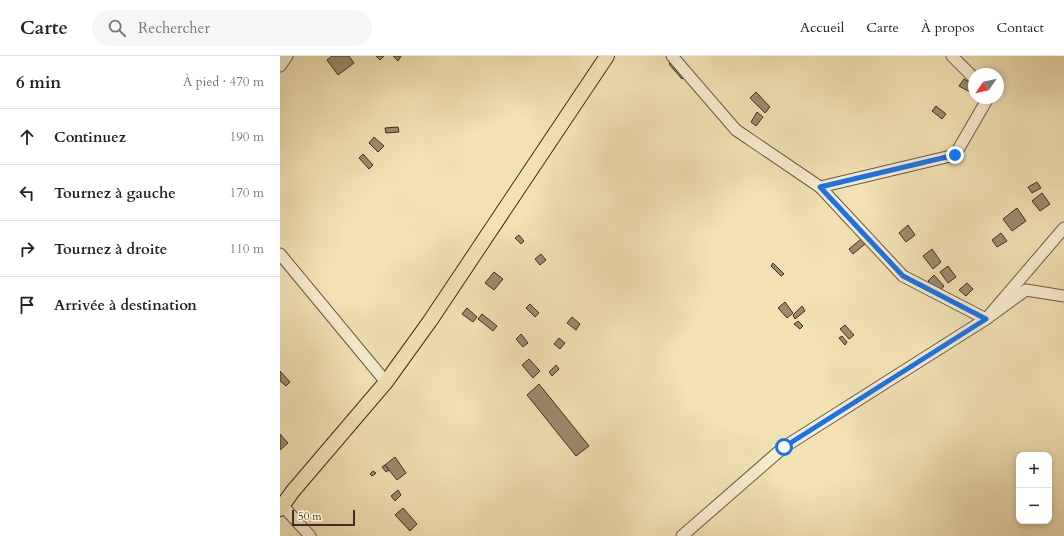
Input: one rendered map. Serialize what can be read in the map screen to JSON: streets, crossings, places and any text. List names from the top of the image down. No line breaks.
{"scale_bar":"50 m","north":"bottom left","page":{"header":"Carte","search":"Rechercher","nav":["Accueil","Carte","À propos","Contact"],"heading":["6 min","À pied · 470 m"],"list":[["Continuez","190 m"],["Tournez à gauche","170 m"],["Tournez à droite","110 m"],"Arrivée à destination"],"map_buttons":["+","−"],"scale":"50 m"}}
